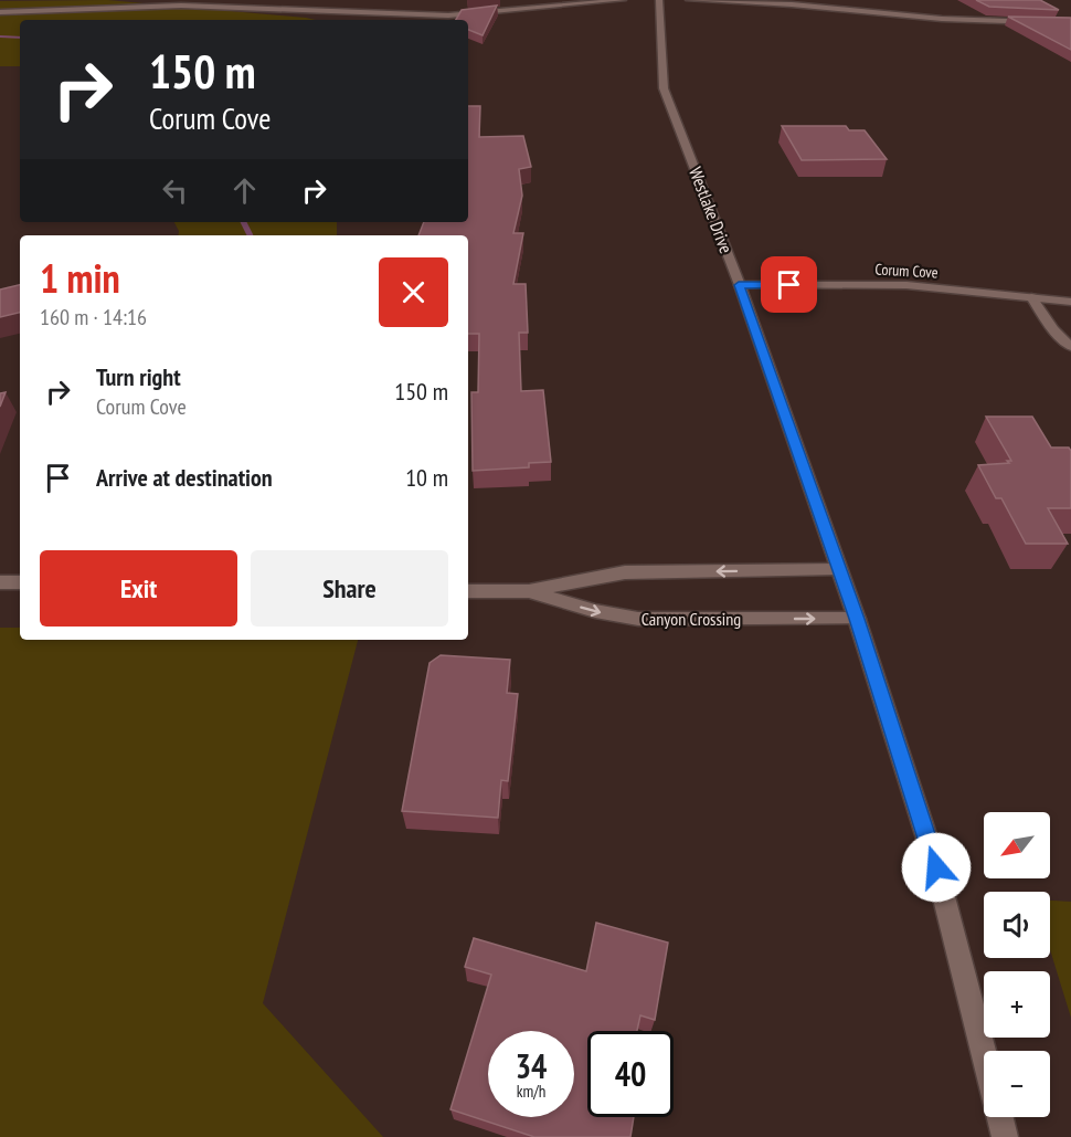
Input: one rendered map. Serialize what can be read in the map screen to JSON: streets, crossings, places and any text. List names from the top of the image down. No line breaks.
{"streets":{"street":["Westlake Drive","Corum Cove","Canyon Crossing"]},"crossings":[["Westlake Drive","Corum Cove"],["Westlake Drive","Canyon Crossing"]],"north":"bottom left","page":{"turn":["150 m","Corum Cove"],"heading":["1 min","160 m · 14:16"],"list":[{"name":"Turn right","note":"Corum Cove","value":"150 m"},{"name":"Arrive at destination","value":"10 m"}],"buttons":["Exit","Share"],"map_buttons":["+","−"],"speed":"34 km/h","limit":"40"}}
